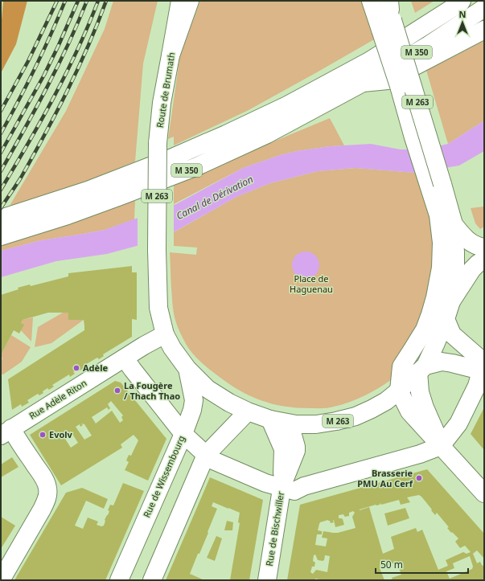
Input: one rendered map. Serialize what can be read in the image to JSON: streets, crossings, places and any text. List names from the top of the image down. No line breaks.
{"streets":{"main road":["M 350","Route de Brumath","M 263","Rue Adèle Riton","Rue de Wissembourg","Rue de Bischwiller"]},"crossings":[["Route de Brumath","M 263"],["Route de Brumath","Rue Adèle Riton"],["M 263","Rue Adèle Riton"],["M 263","Rue de Wissembourg"],["M 263","Rue de Bischwiller"]],"water":["Canal de Dérivation"],"parks":["Place de Haguenau"],"places":["Adèle","La Fougère / Thach Thao","Evolv","Brasserie PMU Au Cerf"],"scale_bar":"50 m","north":"top"}
